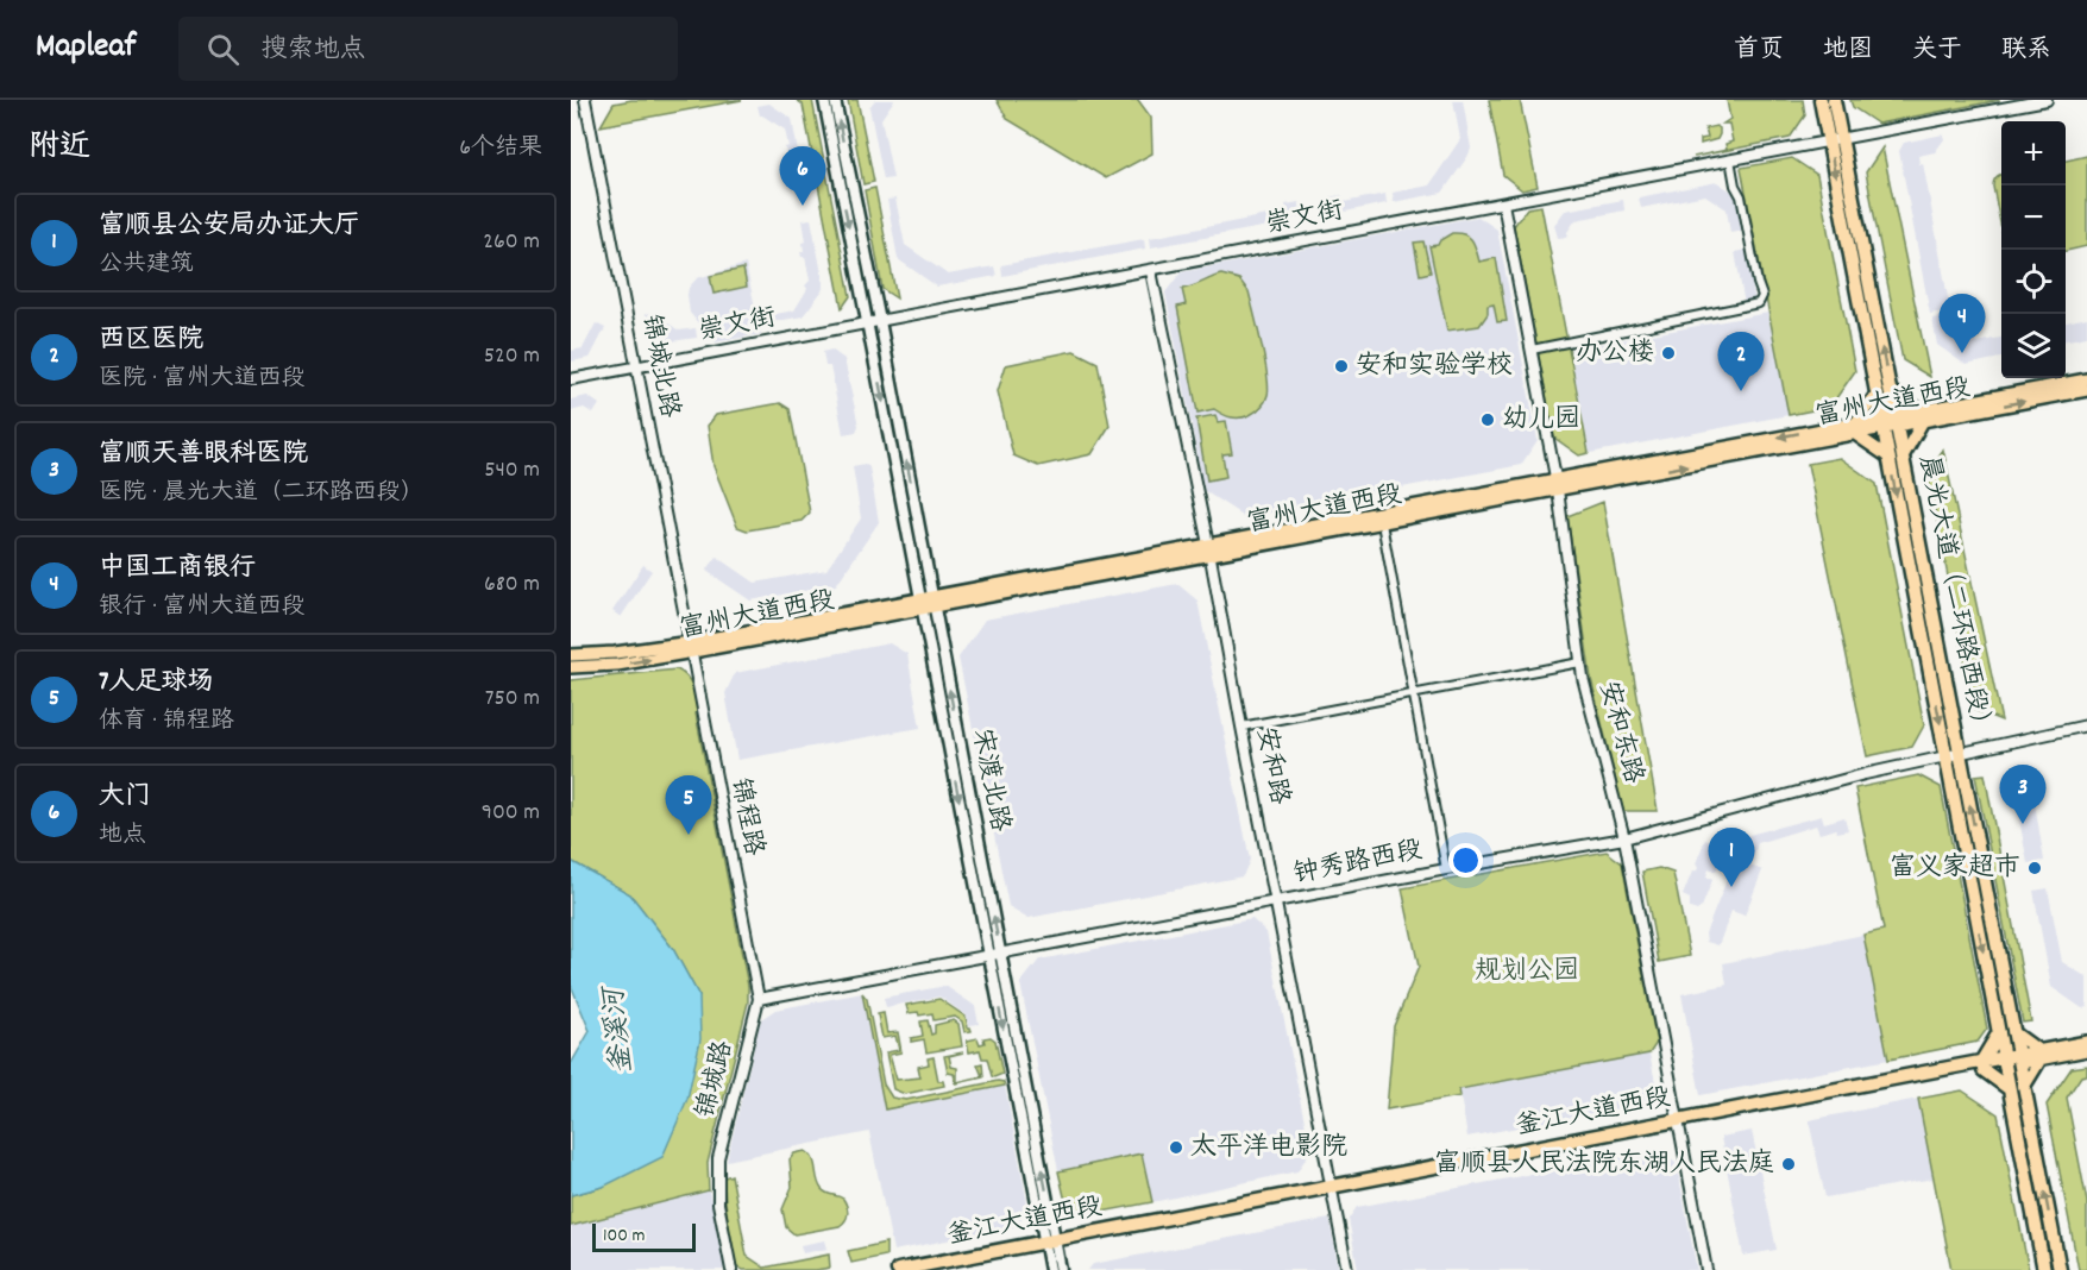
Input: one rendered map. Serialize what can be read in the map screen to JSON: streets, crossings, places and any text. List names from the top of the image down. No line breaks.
{"streets":{"highway":["晨光大道（二环路西段）","釜江大道西段"],"main road":["富州大道西段","宋渡北路"],"street":["崇文街","锦城北路","安和东路","安和路","锦程路","钟秀路西段","锦城路"]},"crossings":[["崇文街","锦城北路"],["崇文街","晨光大道（二环路西段）"],["崇文街","安和东路"],["崇文街","安和路"],["崇文街","宋渡北路"],["锦城北路","富州大道西段"],["锦城北路","锦程路"],["富州大道西段","晨光大道（二环路西段）"],["富州大道西段","安和东路"],["富州大道西段","安和路"],["富州大道西段","宋渡北路"],["富州大道西段","锦程路"],["晨光大道（二环路西段）","钟秀路西段"],["晨光大道（二环路西段）","釜江大道西段"],["安和东路","钟秀路西段"],["安和东路","釜江大道西段"],["安和路","钟秀路西段"],["安和路","釜江大道西段"],["宋渡北路","钟秀路西段"],["宋渡北路","釜江大道西段"],["锦程路","钟秀路西段"],["锦程路","锦城路"],["钟秀路西段","锦城路"]],"water":["釜溪河"],"parks":["规划公园"],"places":["办公楼","安和实验学校","幼儿园","富义家超市","太平洋电影院","富顺县人民法院东湖人民法庭"],"scale_bar":"100 m","page":{"header":"Mapleaf","search":"搜索地点","nav":["首页","地图","关于","联系"],"heading":["附近","6个结果"],"map_buttons":["+","−"],"pins":["6","4","2","3","5","1"],"list":[{"mark":"1","name":"富顺县公安局办证大厅","note":"公共建筑","value":"260 m"},{"mark":"2","name":"西区医院","note":"医院 · 富州大道西段","value":"520 m"},{"mark":"3","name":"富顺天善眼科医院","note":"医院 · 晨光大道（二环路西段）","value":"540 m"},{"mark":"4","name":"中国工商银行","note":"银行 · 富州大道西段","value":"680 m"},{"mark":"5","name":"7人足球场","note":"体育 · 锦程路","value":"750 m"},{"mark":"6","name":"大门","note":"地点","value":"900 m"}],"scale":"100 m"}}
